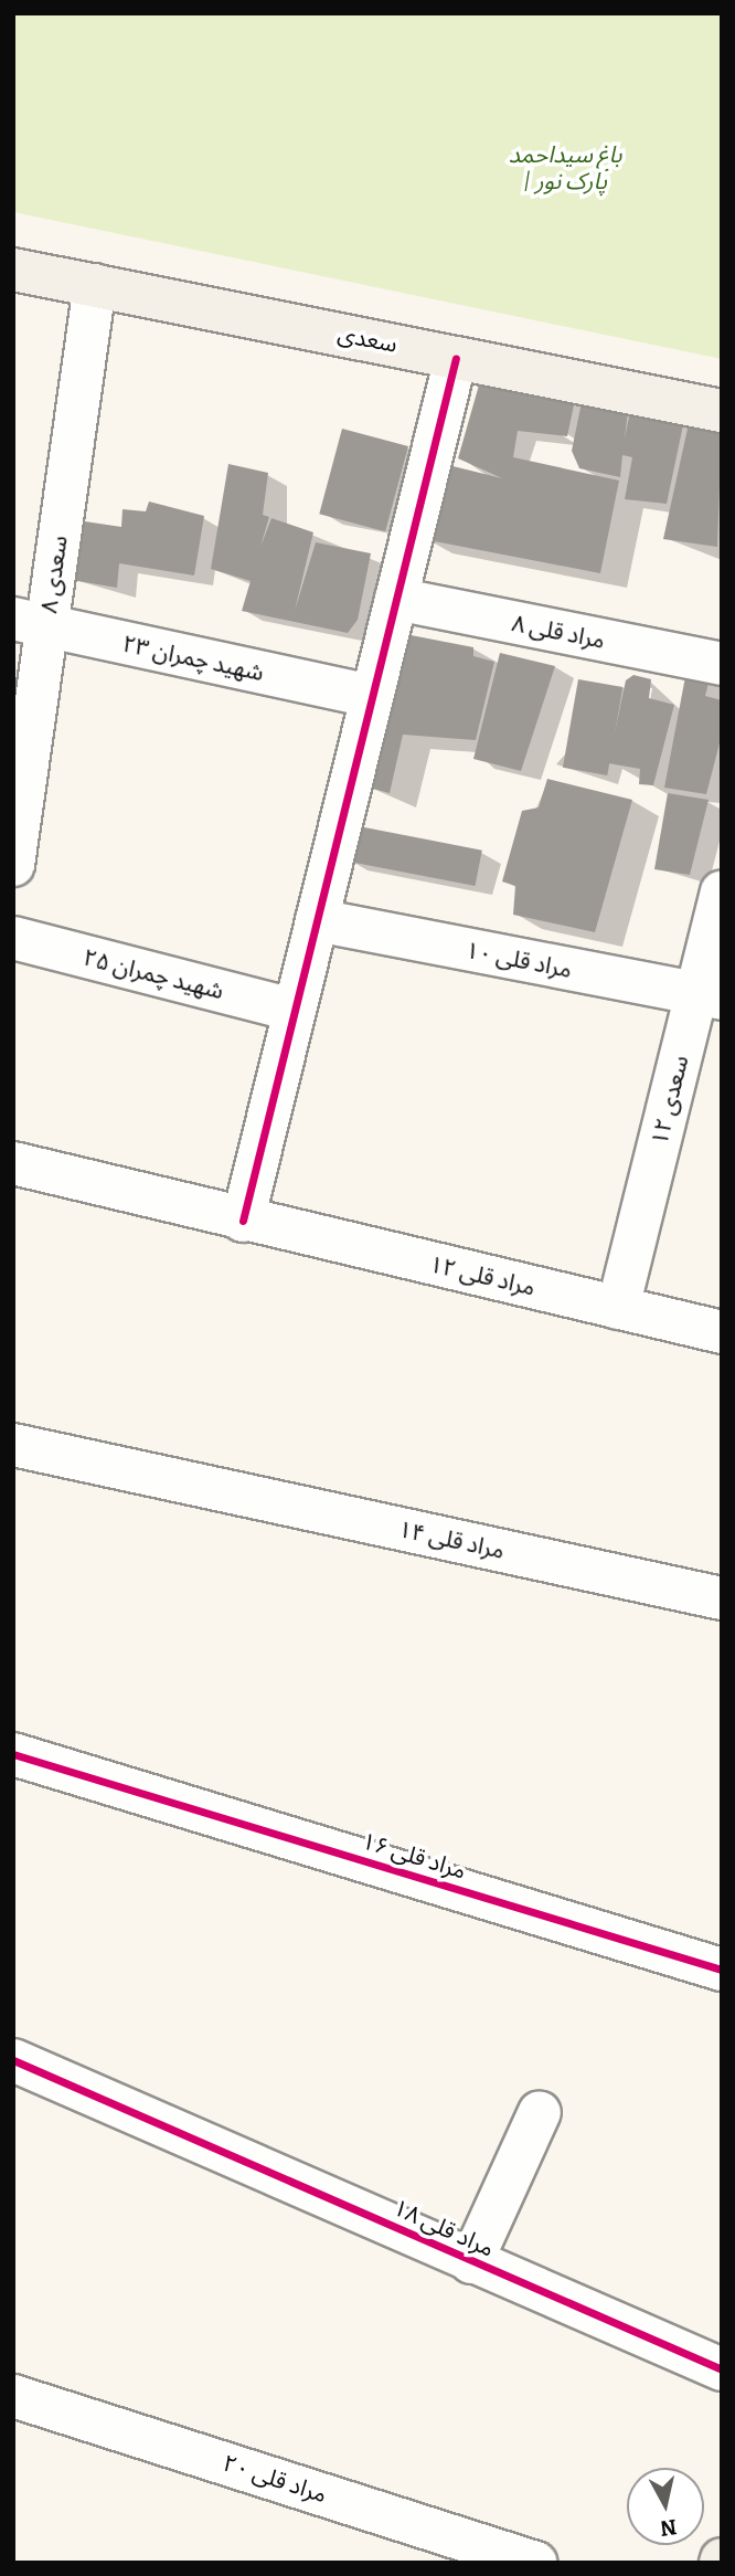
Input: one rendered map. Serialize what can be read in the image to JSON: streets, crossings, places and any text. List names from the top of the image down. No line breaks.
{"streets":{"main road":["سعدی"],"street":["سعدی ۸","مراد قلی ۸","شهید چمران ۲۳","مراد قلی ۱۰","شهید چمران ۲۵","سعدی ۱۲","مراد قلی ۱۲","مراد قلی ۱۴","مراد قلی ۱۶","مراد قلی ۱۸","مراد قلی ۲۰"]},"crossings":[["سعدی","سعدی ۸"],["سعدی ۸","شهید چمران ۲۳"],["مراد قلی ۱۰","سعدی ۱۲"],["سعدی ۱۲","مراد قلی ۱۲"]],"parks":["باغ سیداحمد | پارک نور"],"north":"bottom"}
